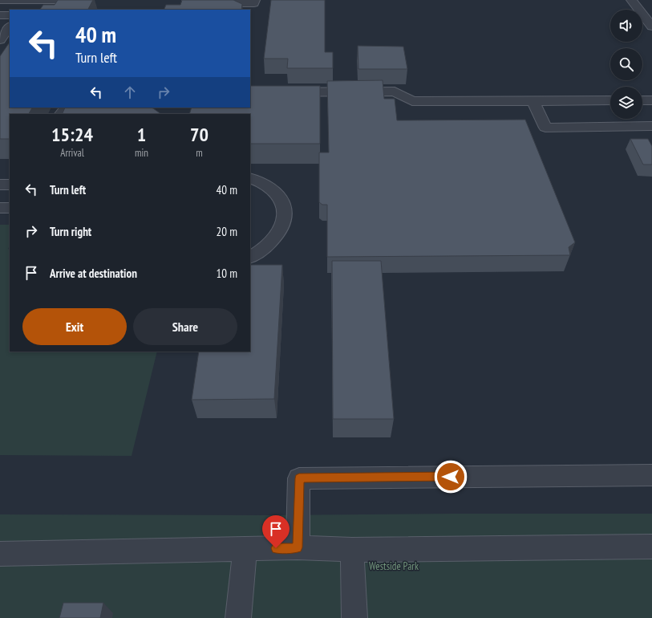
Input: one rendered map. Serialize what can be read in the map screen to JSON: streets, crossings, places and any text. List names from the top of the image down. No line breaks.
{"parks":["Westside Park"],"page":{"turn":["40 m","Turn left"],"eta":["15:24","Arrival","1","min","70","m"],"list":[{"name":"Turn left","value":"40 m"},{"name":"Turn right","value":"20 m"},{"name":"Arrive at destination","value":"10 m"}],"buttons":["Exit","Share"]}}
